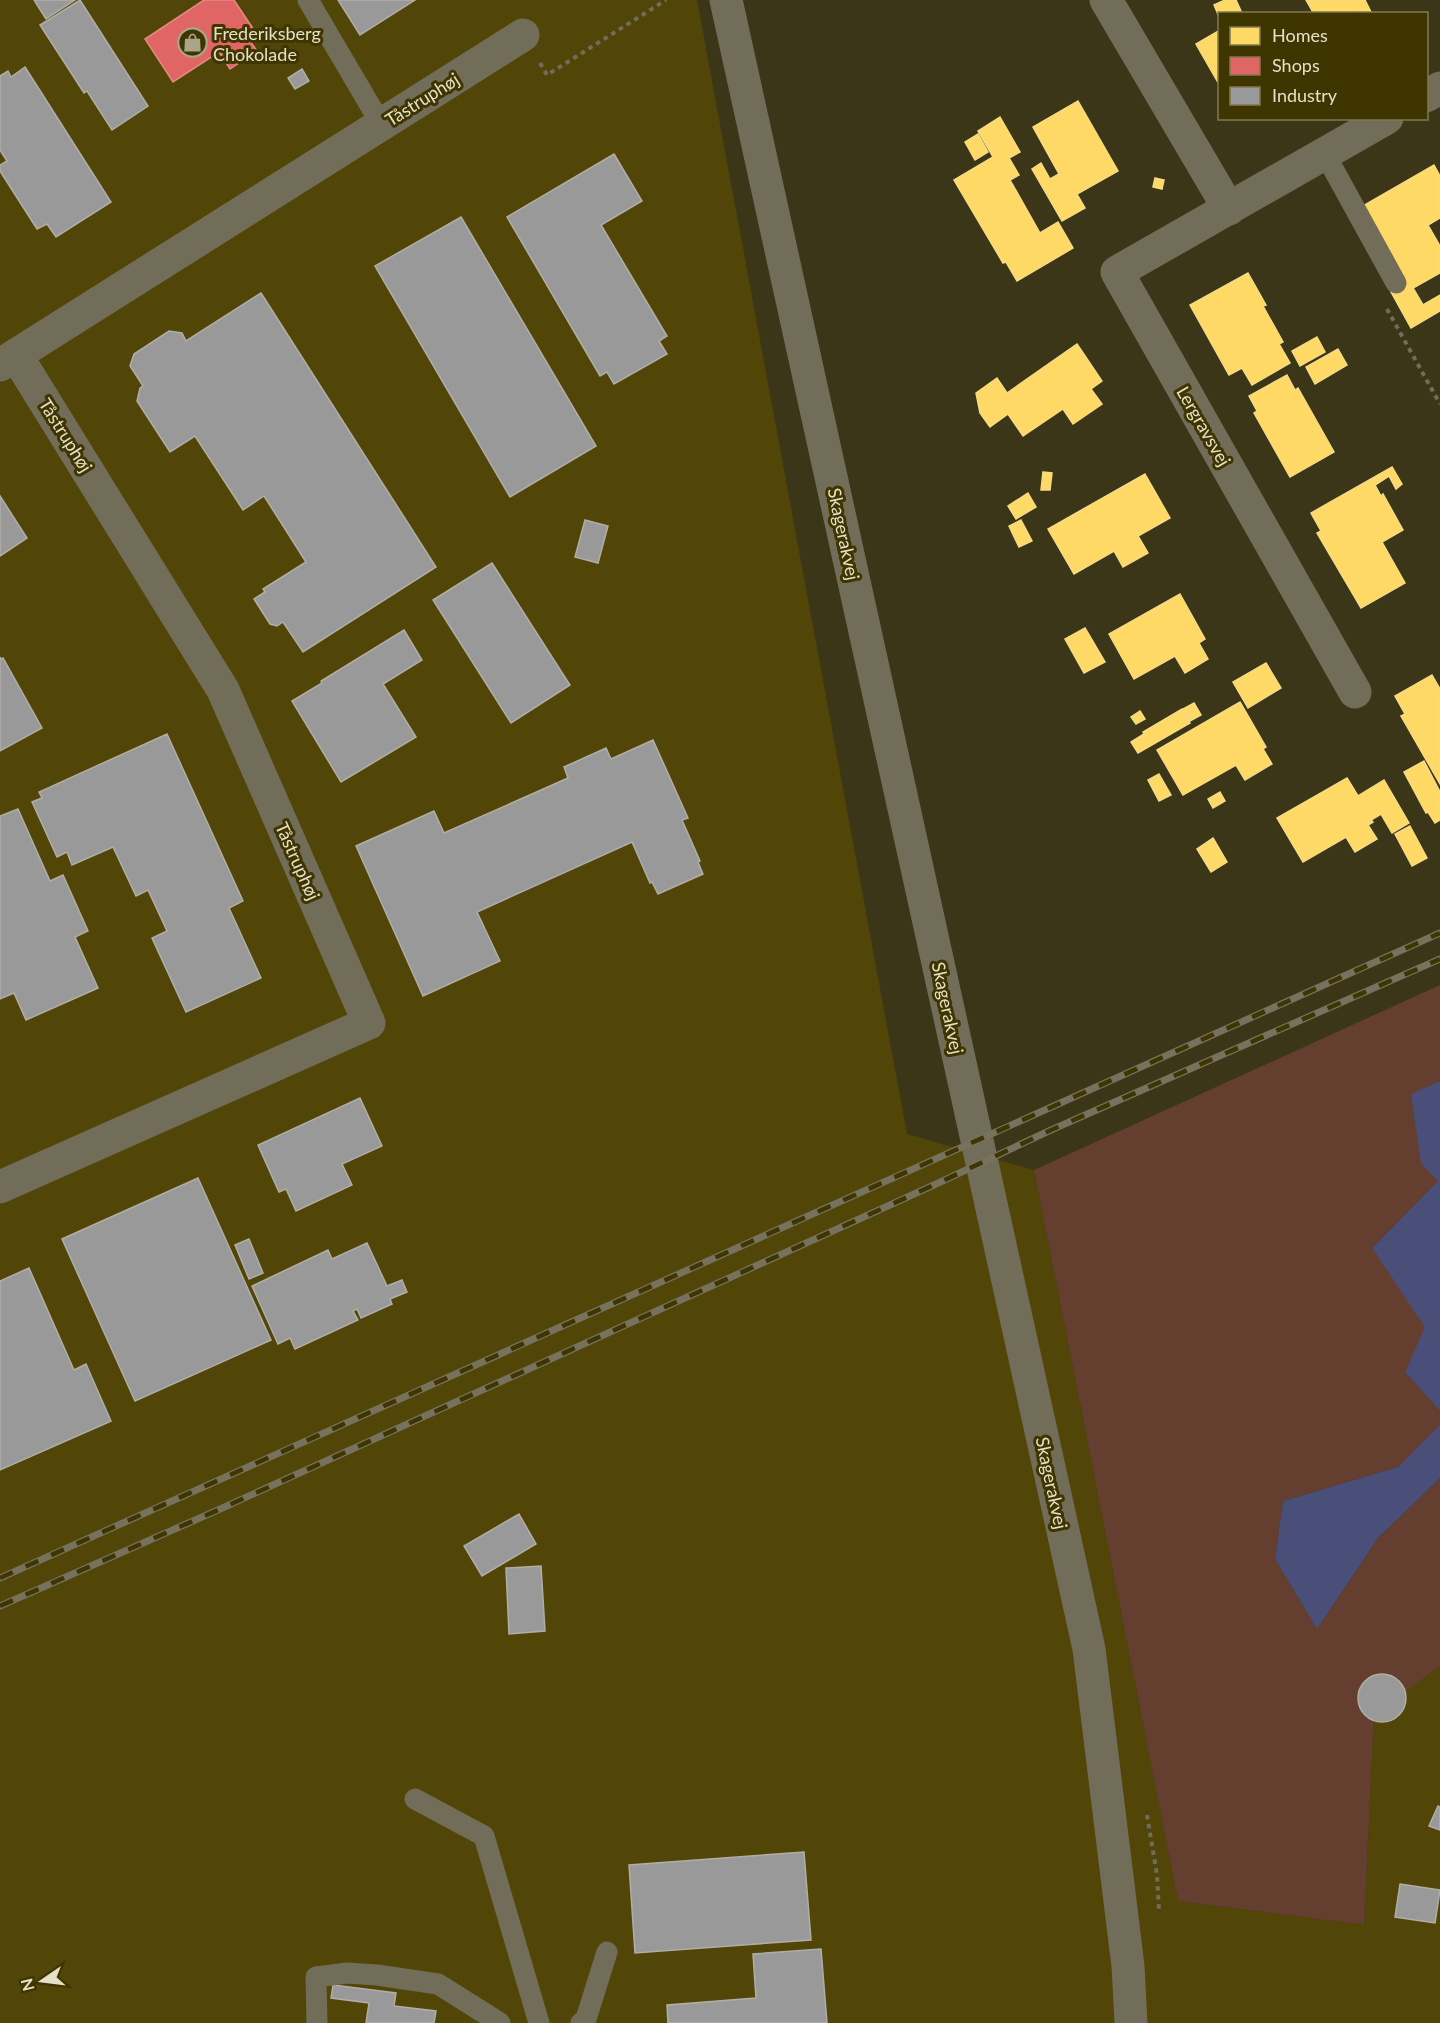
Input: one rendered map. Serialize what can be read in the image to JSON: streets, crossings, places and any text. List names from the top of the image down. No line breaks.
{"streets":{"street":["Tåstruphøj","Lergravsvej","Skagerakvej"]},"places":{"shop":["Frederiksberg Chokolade"]},"legend":["Homes","Shops","Industry"],"north":"left"}
